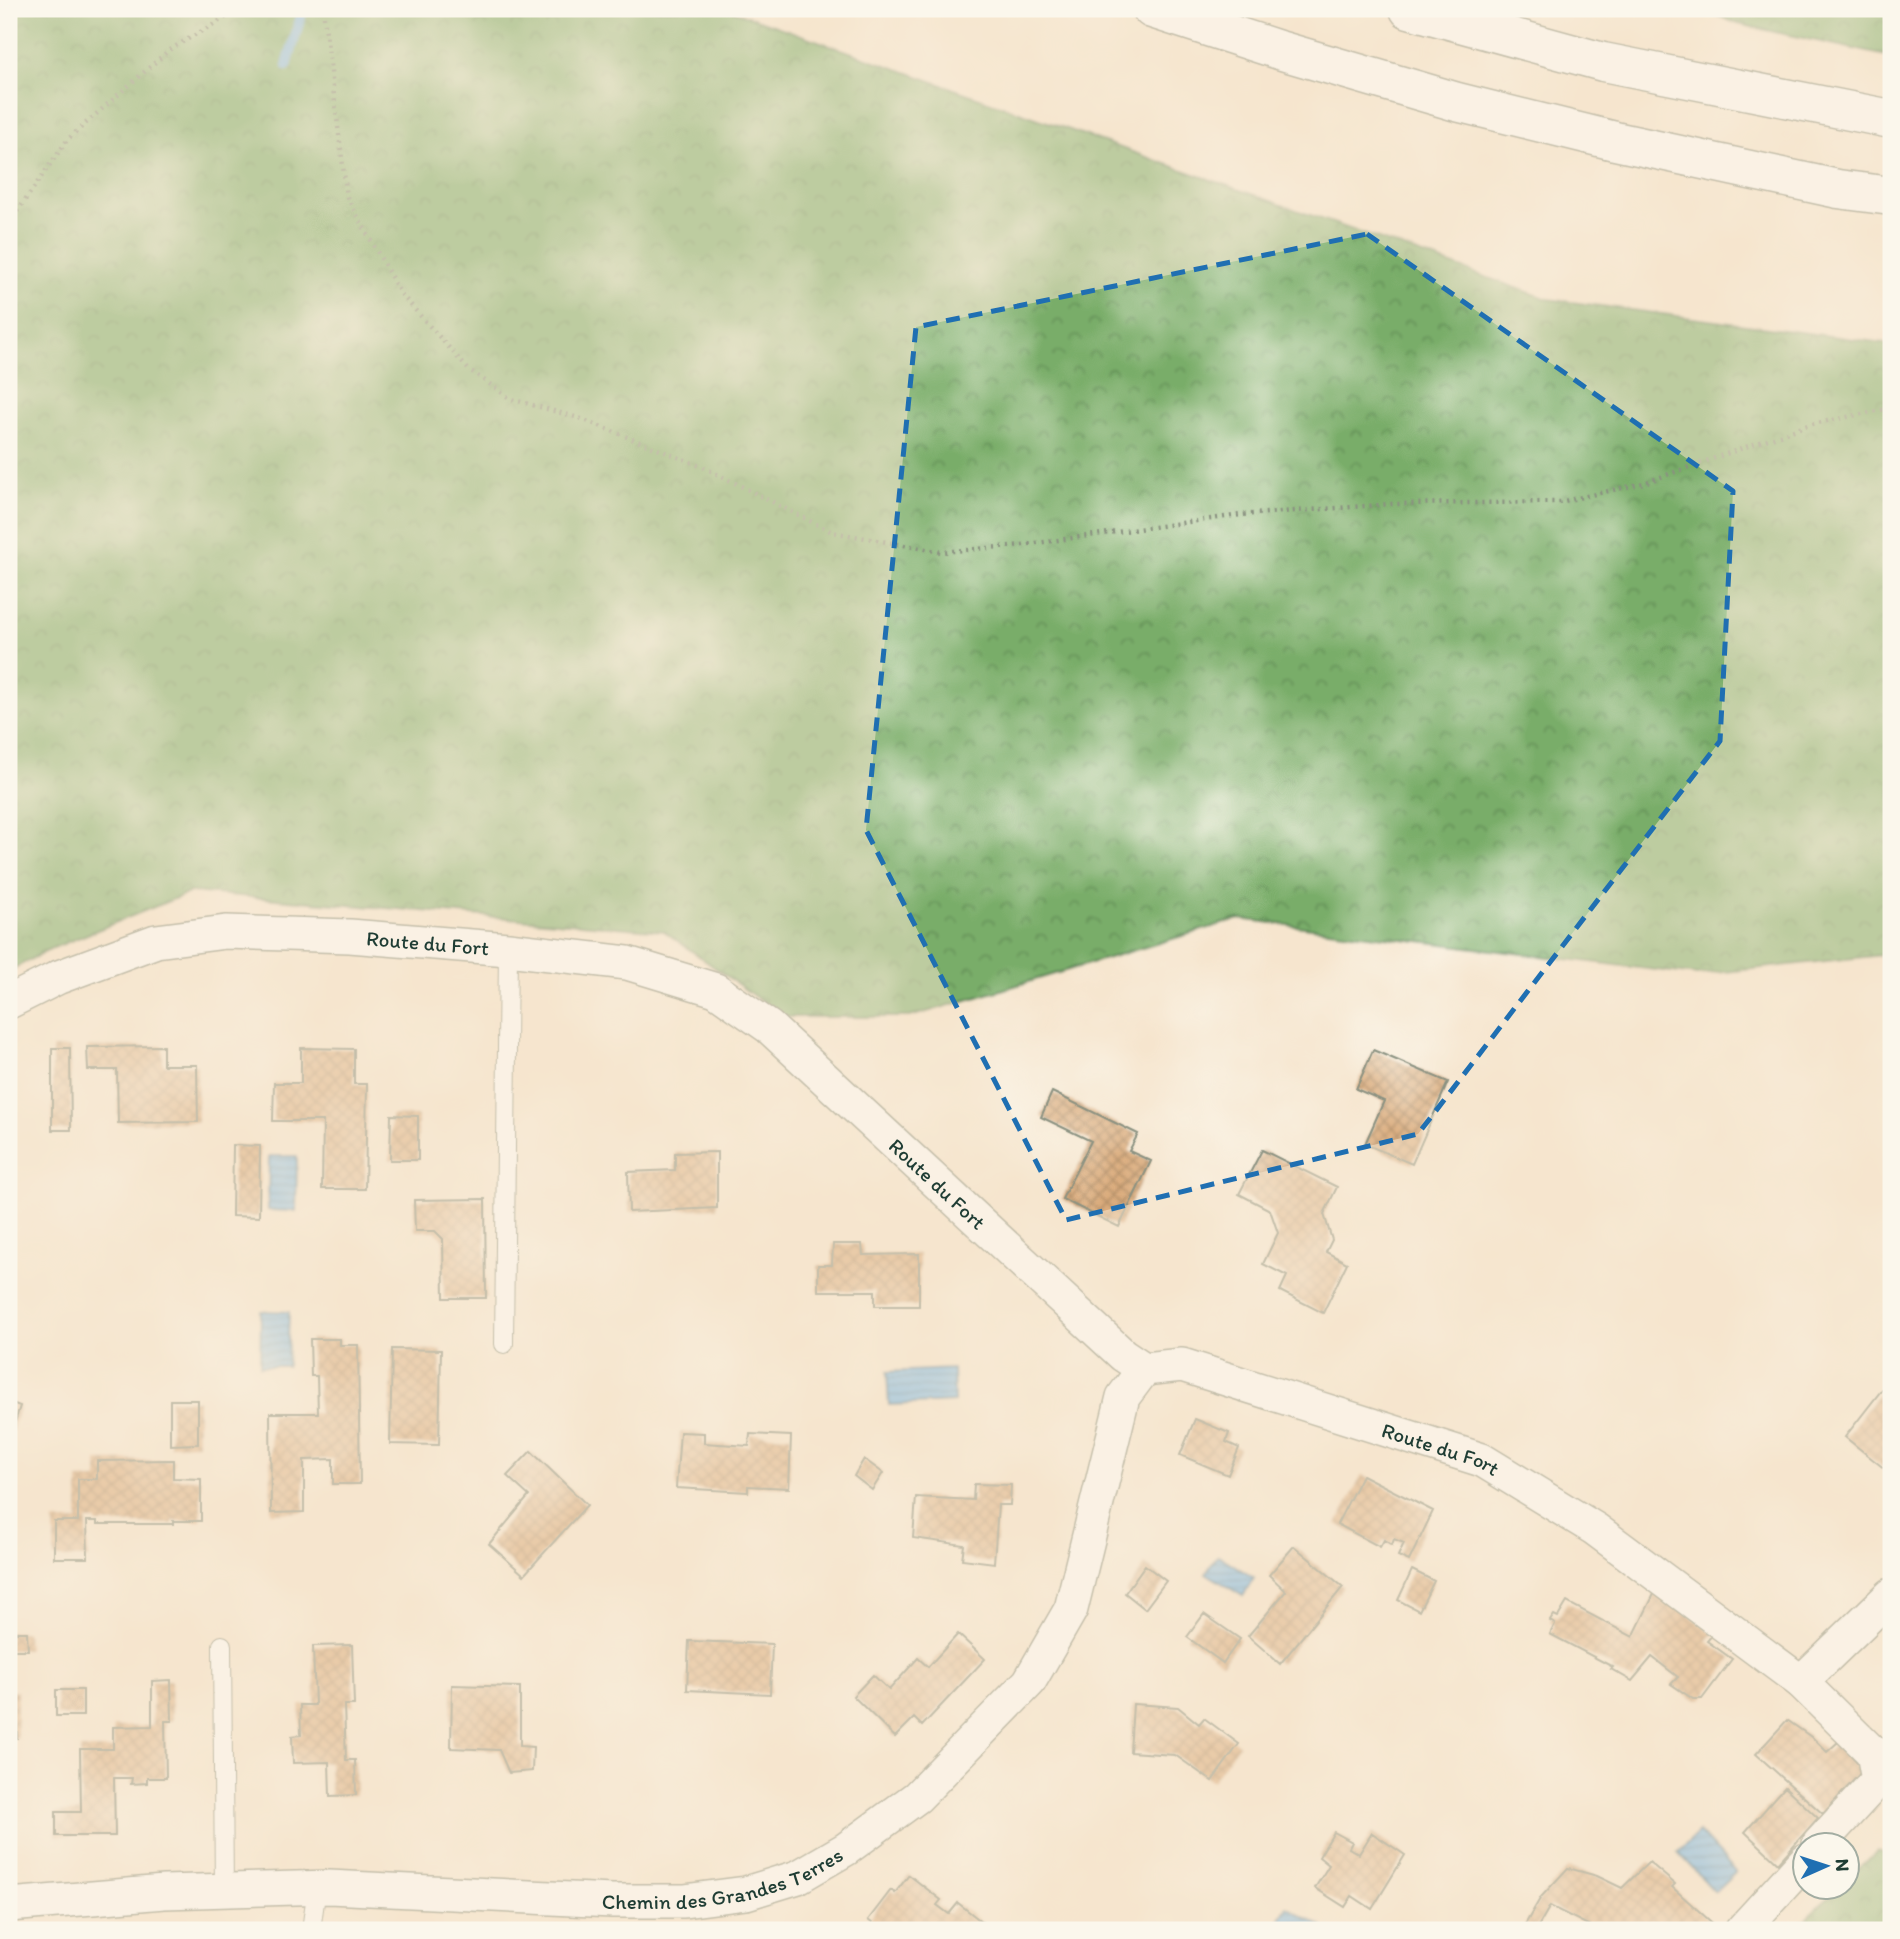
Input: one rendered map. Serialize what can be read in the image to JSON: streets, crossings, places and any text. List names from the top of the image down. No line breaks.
{"streets":{"street":["Route du Fort","Chemin des Grandes Terres"]},"crossings":[["Route du Fort","Chemin des Grandes Terres"]],"north":"right"}
